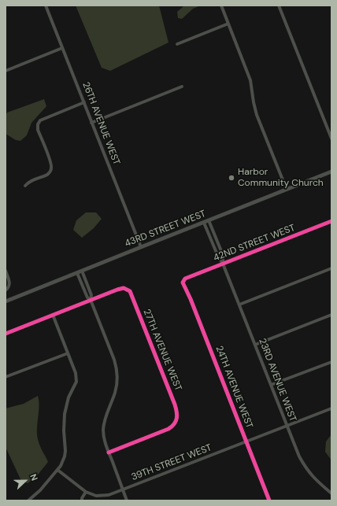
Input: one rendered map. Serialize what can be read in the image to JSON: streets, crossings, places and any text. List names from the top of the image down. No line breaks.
{"streets":{"street":["26TH AVENUE WEST","43RD STREET WEST","42ND STREET WEST","27TH AVENUE WEST","23RD AVENUE WEST","24TH AVENUE WEST","39TH STREET WEST"]},"crossings":[["26TH AVENUE WEST","43RD STREET WEST"],["43RD STREET WEST","23RD AVENUE WEST"],["42ND STREET WEST","23RD AVENUE WEST"],["42ND STREET WEST","24TH AVENUE WEST"],["23RD AVENUE WEST","39TH STREET WEST"],["24TH AVENUE WEST","39TH STREET WEST"]],"places":["Harbor Community Church"],"north":"right"}
